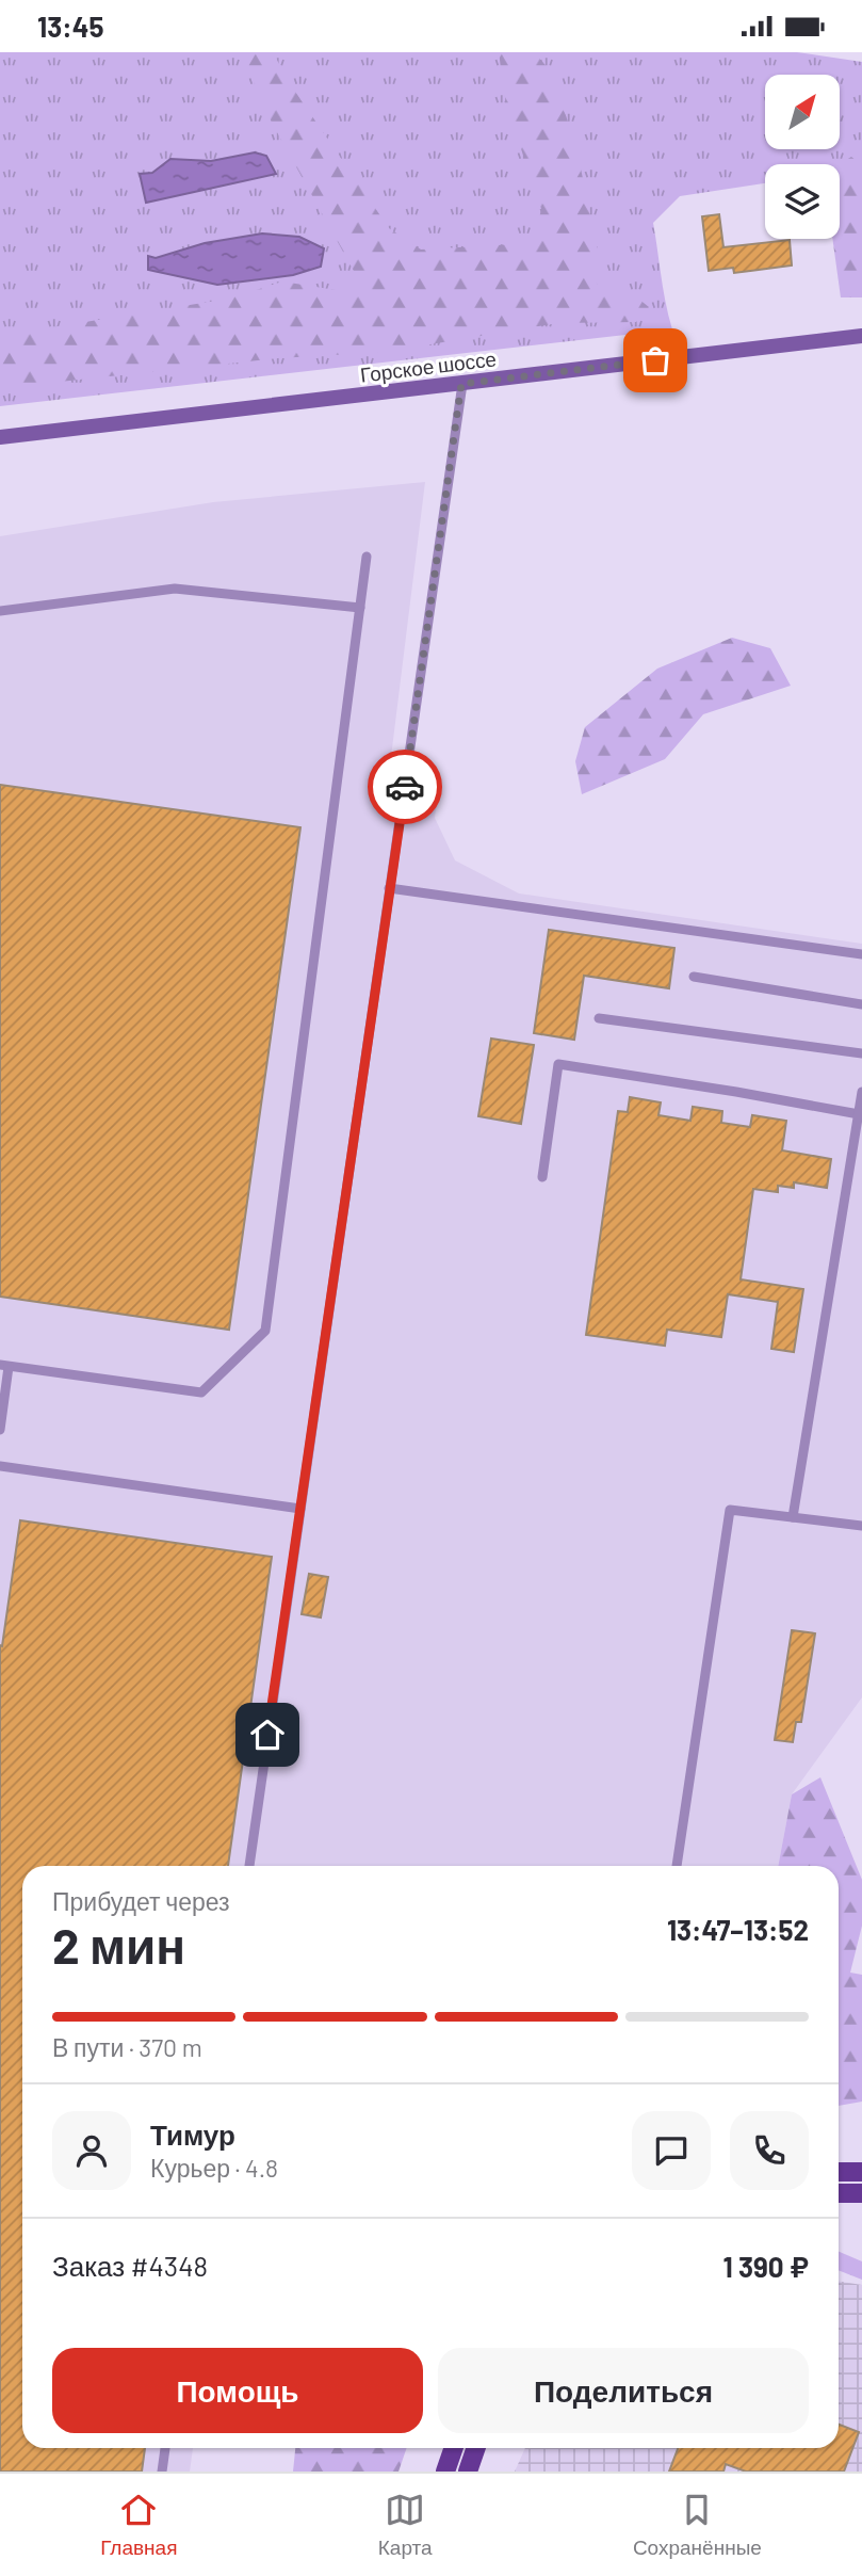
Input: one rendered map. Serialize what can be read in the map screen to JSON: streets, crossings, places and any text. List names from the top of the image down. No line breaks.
{"streets":{"main road":["Горское шоссе"]},"north":"top right","page":{"status":"13:45","heading":["2 мин","Прибудет через","13:47–13:52"],"panel":["Тимур","Курьер · 4.8","Заказ #4348","1 390 ₽"],"bar":"В пути · 370 m","buttons":["Помощь","Поделиться"],"tabs":["Главная","Карта","Сохранённые"]}}
